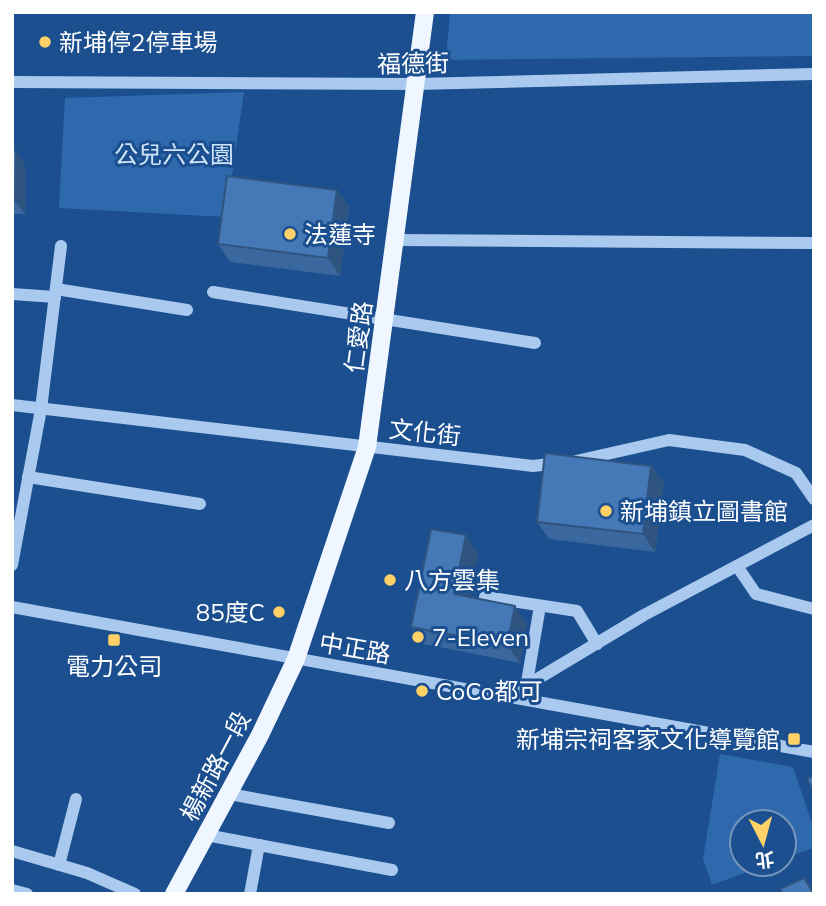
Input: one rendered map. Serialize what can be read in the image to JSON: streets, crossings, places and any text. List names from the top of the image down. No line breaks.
{"streets":{"main road":["仁愛路","楊新路一段"],"street":["福德街","文化街","中正路"]},"crossings":[["福德街","仁愛路"],["仁愛路","文化街"],["仁愛路","中正路"],["仁愛路","楊新路一段"],["中正路","楊新路一段"]],"parks":["公兒六公園"],"places":{"other":["新埔停2停車場","法蓮寺","新埔鎮立圖書館","八方雲集","85度C","7-Eleven","CoCo都可"],"transit":["電力公司","新埔宗祠客家文化導覽館"]},"north":"bottom"}
